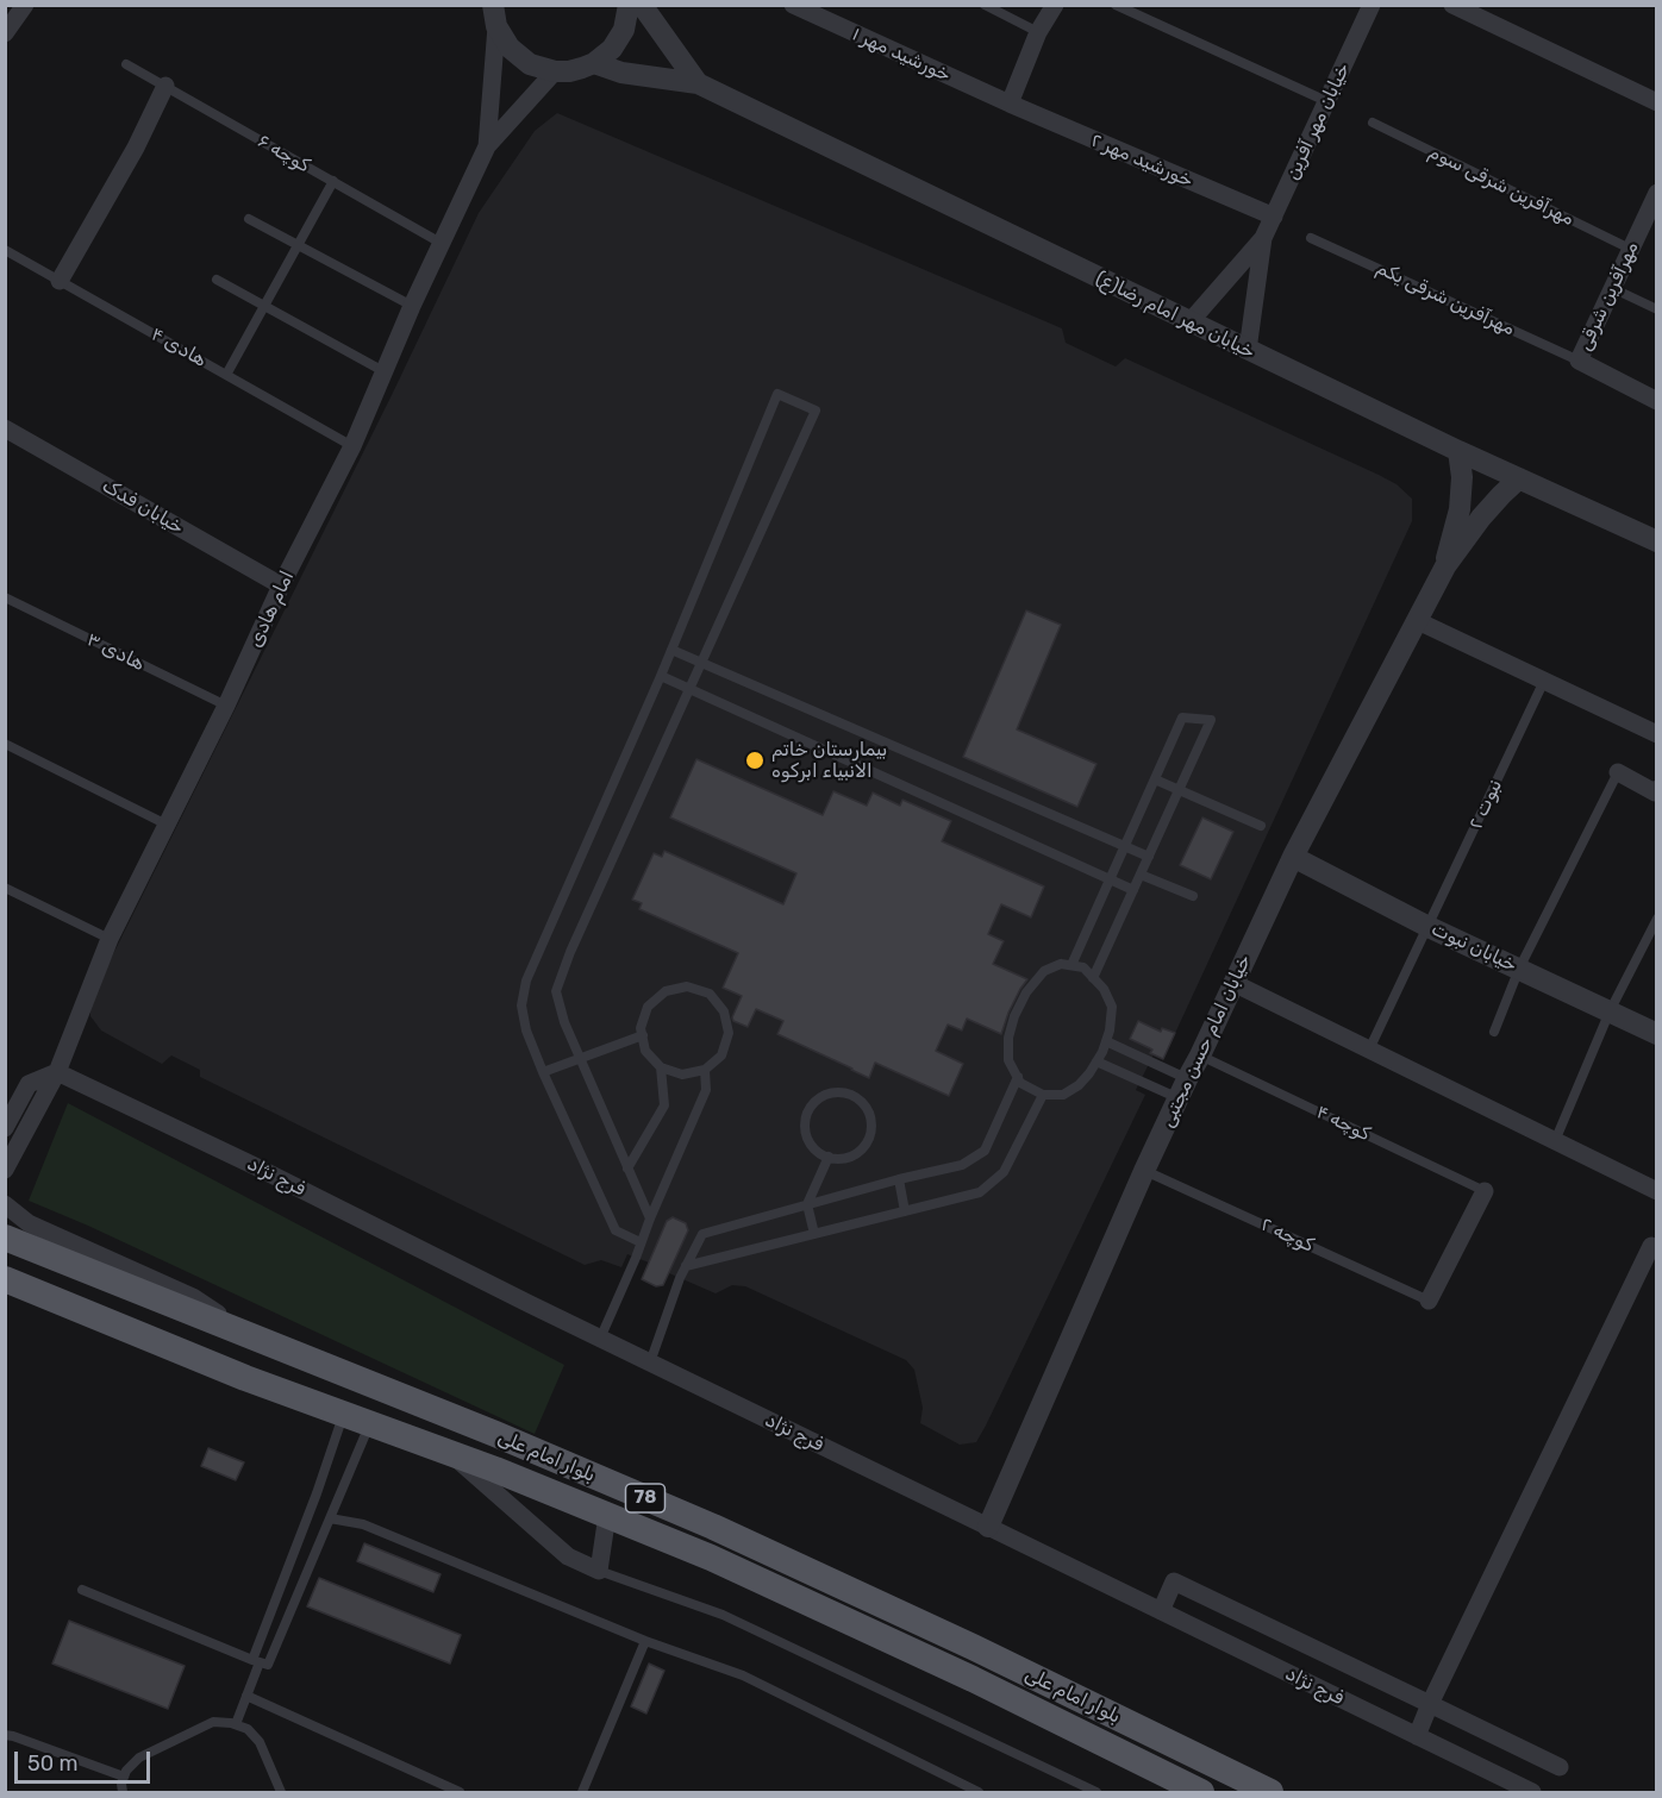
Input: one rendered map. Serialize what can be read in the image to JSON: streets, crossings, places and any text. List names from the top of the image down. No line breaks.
{"streets":{"main road":["بلوار امام علی","78"],"street":["خورشید مهر ۱","خیابان مهر آفرین","خورشید مهر ۲","مهرآفرین شرقی","خیابان مهر امام رضا(ع)","خیابان فدک","امام هادی","خیابان نبوت","خیابان امام حسن مجتبی","فرج نژاد"],"lane":["کوچه ۶","مهرآفرین شرقی سوم","مهرآفرین شرقی یکم","هادی ۴","هادی ۳","نبوت ۲","کوچه ۴","کوچه ۲"]},"crossings":[["خورشید مهر ۱","خورشید مهر ۲"],["خیابان مهر آفرین","خورشید مهر ۲"],["خیابان مهر آفرین","خیابان مهر امام رضا(ع)"],["کوچه ۶","امام هادی"],["مهرآفرین شرقی سوم","مهرآفرین شرقی"],["مهرآفرین شرقی","مهرآفرین شرقی یکم"],["خیابان مهر امام رضا(ع)","خیابان امام حسن مجتبی"],["هادی ۴","امام هادی"],["خیابان فدک","امام هادی"],["امام هادی","هادی ۳"],["امام هادی","فرج نژاد"],["نبوت ۲","خیابان نبوت"],["خیابان نبوت","خیابان امام حسن مجتبی"],["خیابان امام حسن مجتبی","کوچه ۴"],["خیابان امام حسن مجتبی","فرج نژاد"],["خیابان امام حسن مجتبی","کوچه ۲"]],"places":["بیمارستان خاتم الانبیاء ابرکوه"],"scale_bar":"50 m"}
